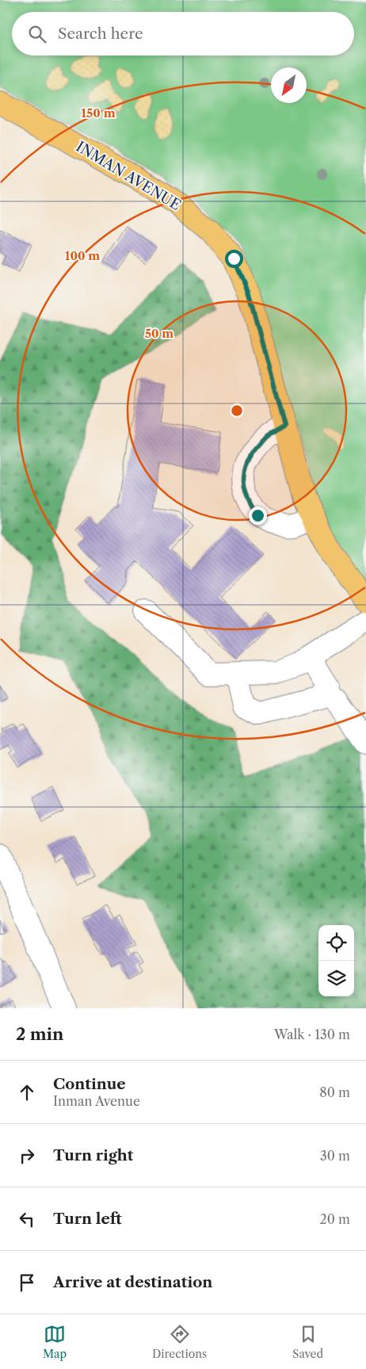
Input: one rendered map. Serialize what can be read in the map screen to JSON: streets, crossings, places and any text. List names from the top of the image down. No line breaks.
{"streets":{"main road":["INMAN AVENUE"]},"north":"bottom left","page":{"search":"Search here","heading":["2 min","Walk · 130 m"],"list":[["Continue","Inman Avenue","80 m"],["Turn right","30 m"],["Turn left","20 m"],"Arrive at destination"],"nav":["Map","Directions","Saved"]},"rings":["150 m","100 m","50 m"]}
